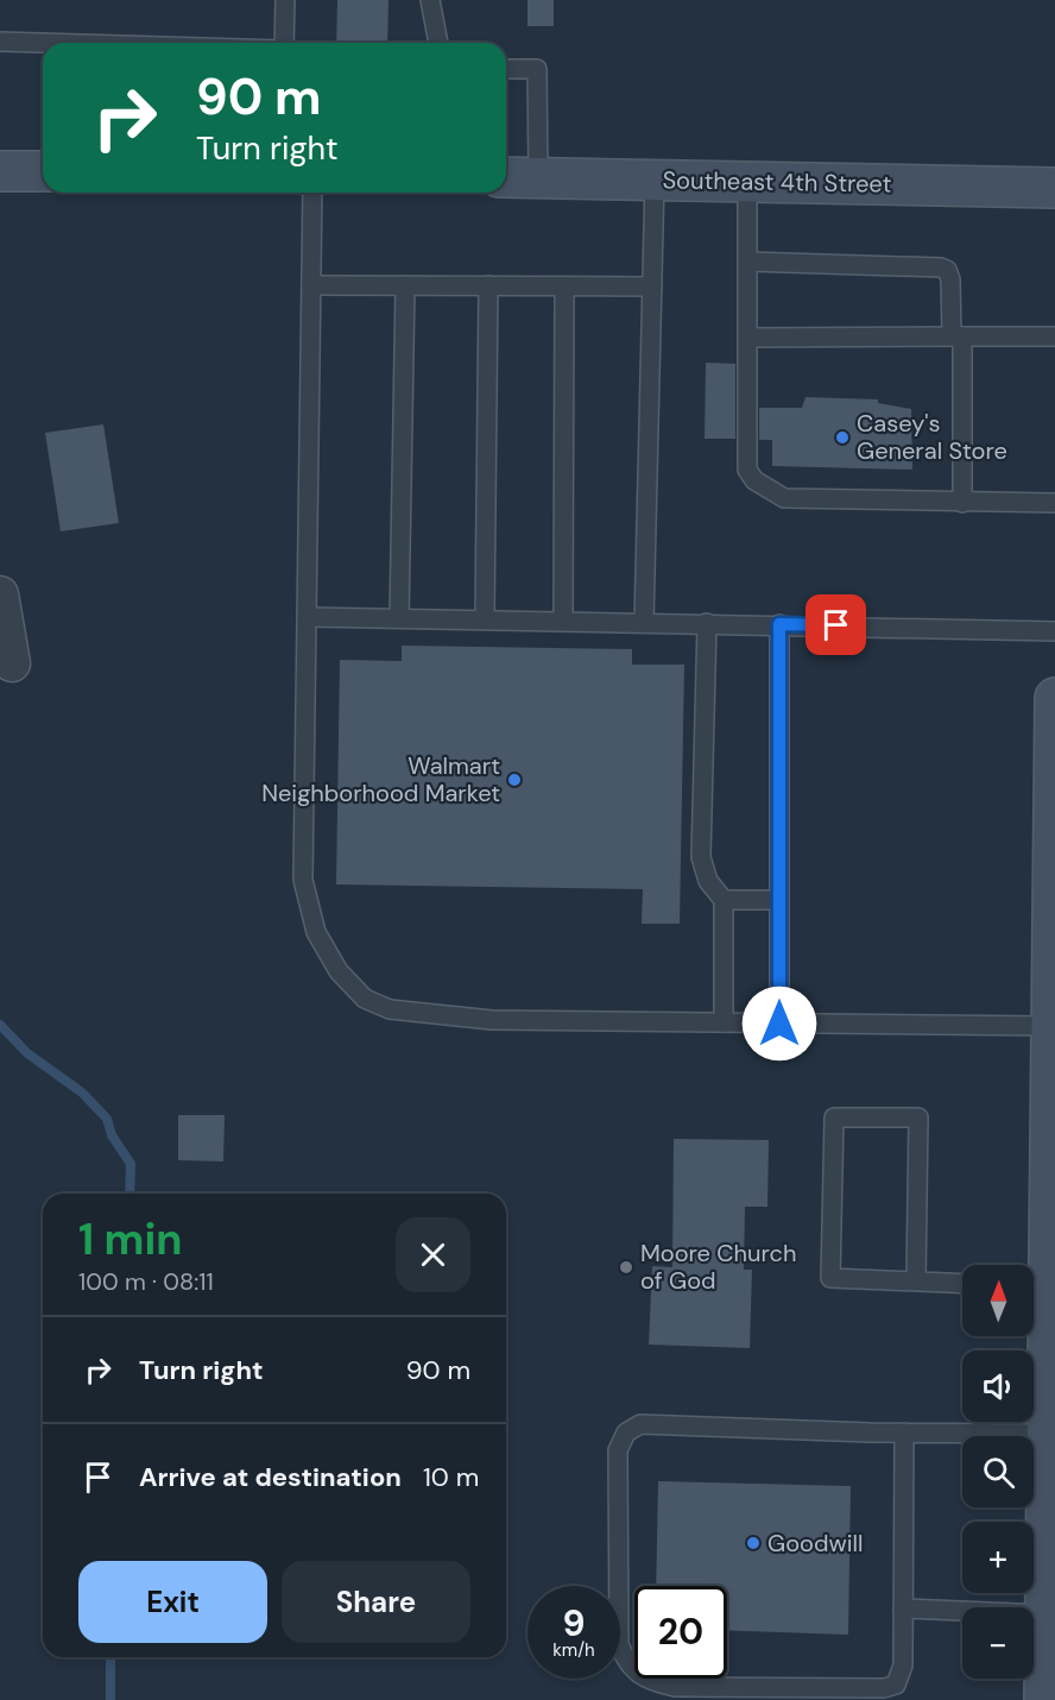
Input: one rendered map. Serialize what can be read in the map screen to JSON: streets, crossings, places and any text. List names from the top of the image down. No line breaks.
{"streets":{"main road":["Southeast 4th Street"]},"places":["Casey's General Store","Walmart Neighborhood Market","Moore Church of God","Goodwill"],"north":"top","page":{"turn":["90 m","Turn right"],"heading":["1 min","100 m · 08:11"],"map_buttons":["+","−"],"list":[{"name":"Turn right","value":"90 m"},{"name":"Arrive at destination","value":"10 m"}],"buttons":["Exit","Share"],"speed":"9 km/h","limit":"20"}}
